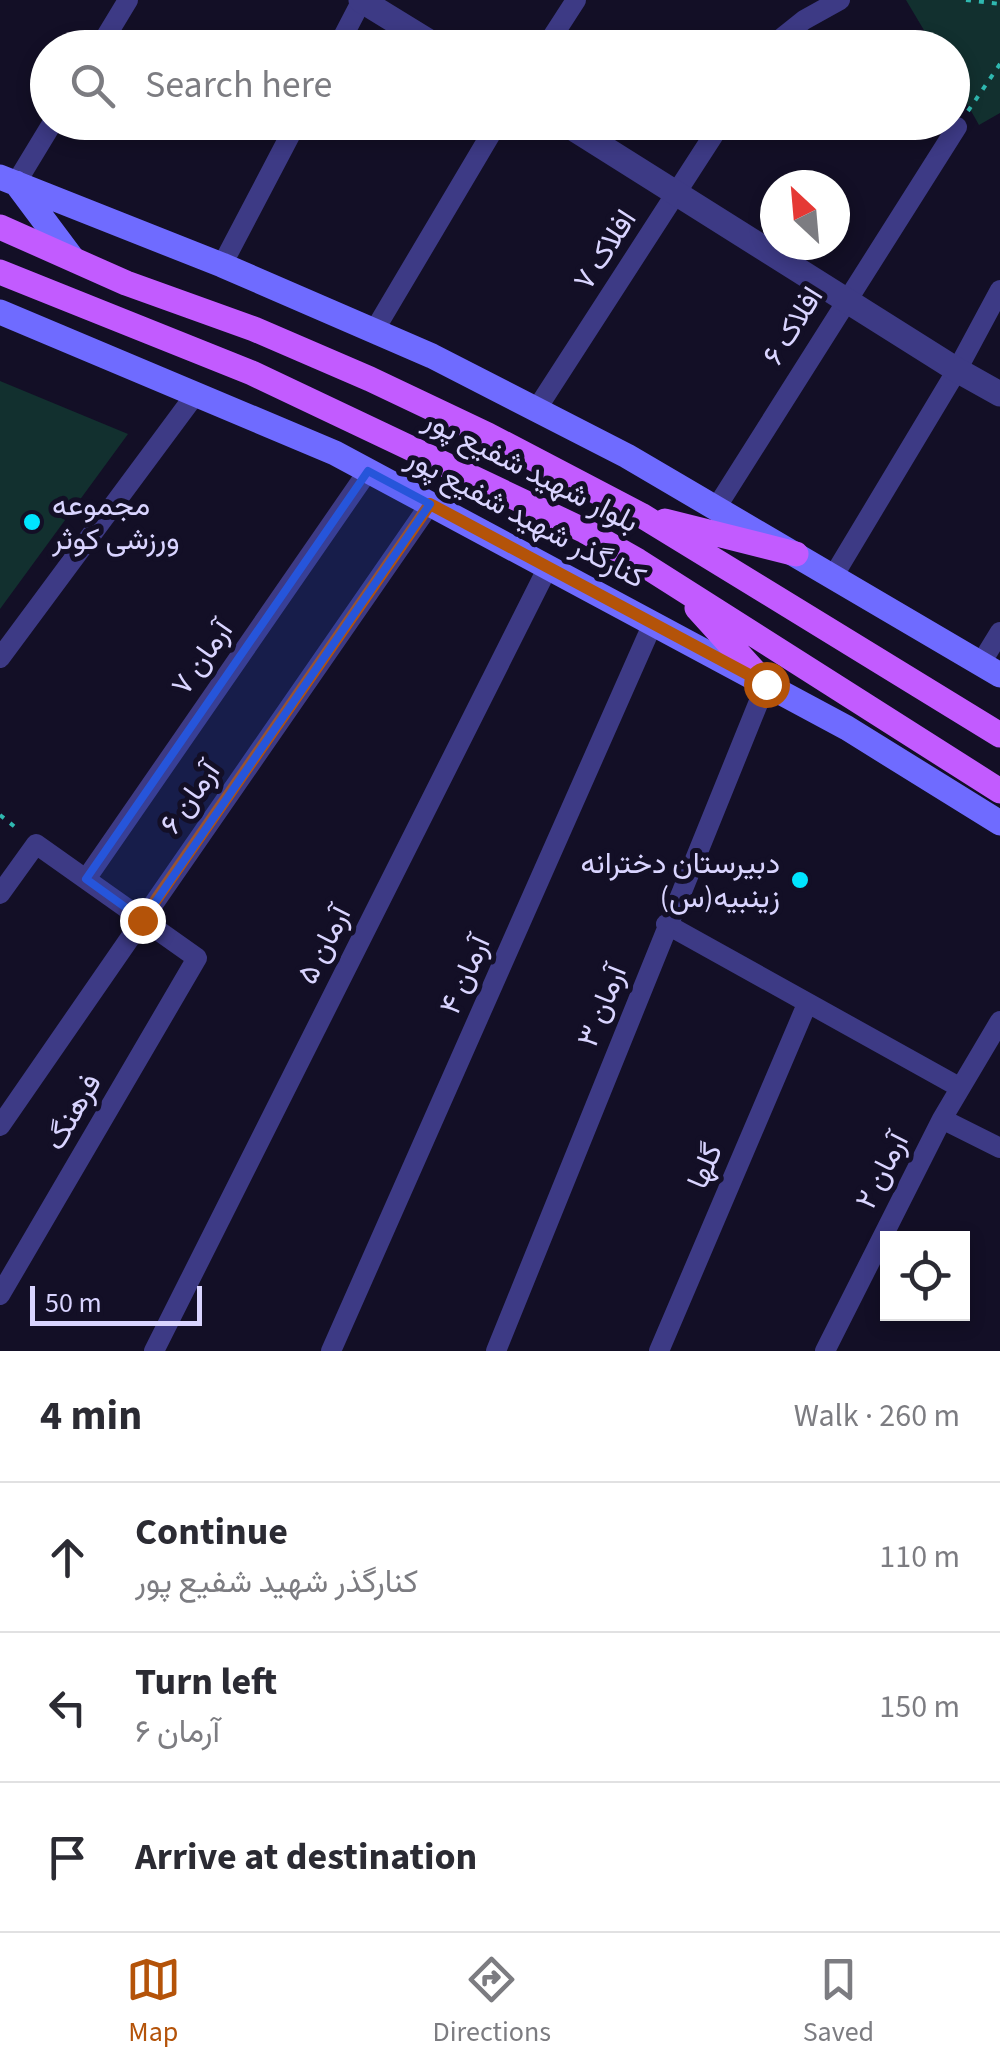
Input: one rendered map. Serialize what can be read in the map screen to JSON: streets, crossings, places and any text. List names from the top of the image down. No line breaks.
{"streets":{"main road":["بلوار شهید شفیع پور","کنارگذر شهید شفیع پور"],"street":["افلاک ۷","افلاک ۶","آرمان ۷","آرمان ۶","آرمان ۵","آرمان ۴","آرمان ۳","فرهنگ","گلها","آرمان ۲"]},"crossings":[["کنارگذر شهید شفیع پور","آرمان ۷"],["کنارگذر شهید شفیع پور","آرمان ۶"],["کنارگذر شهید شفیع پور","آرمان ۵"],["کنارگذر شهید شفیع پور","آرمان ۴"],["کنارگذر شهید شفیع پور","آرمان ۳"],["آرمان ۶","فرهنگ"]],"places":["مجموعه ورزشی کوثر","دبیرستان دخترانه زینبیه(س)"],"scale_bar":"50 m","north":"top left","page":{"search":"Search here","scale":"50 m","heading":["4 min","Walk · 260 m"],"list":[["Continue","کنارگذر شهید شفیع پور","110 m"],["Turn left","آرمان ۶","150 m"],"Arrive at destination"],"nav":["Map","Directions","Saved"]}}
